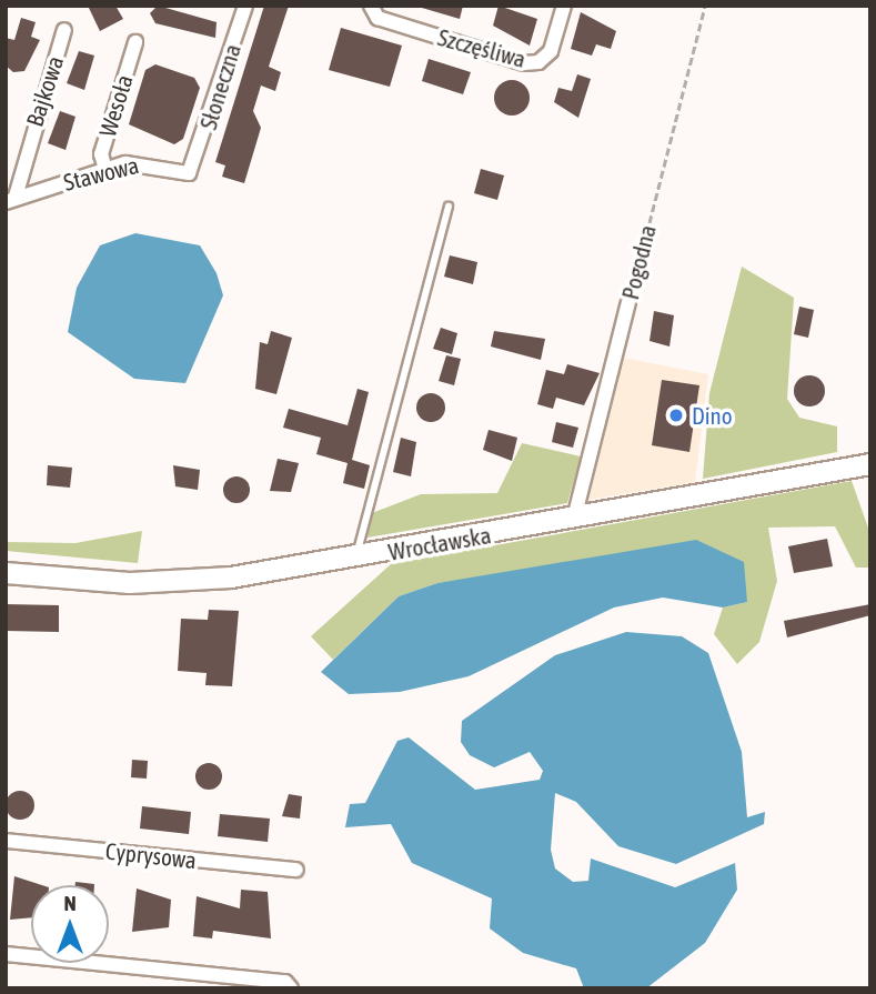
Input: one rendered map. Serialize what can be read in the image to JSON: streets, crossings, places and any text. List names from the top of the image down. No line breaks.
{"streets":{"main road":["Wrocławska"],"street":["Szczęśliwa","Słoneczna","Bajkowa","Wesoła","Stawowa","Pogodna","Cyprysowa"]},"crossings":[["Słoneczna","Stawowa"],["Bajkowa","Stawowa"],["Wesoła","Stawowa"],["Pogodna","Wrocławska"]],"places":["Dino"],"north":"top"}
